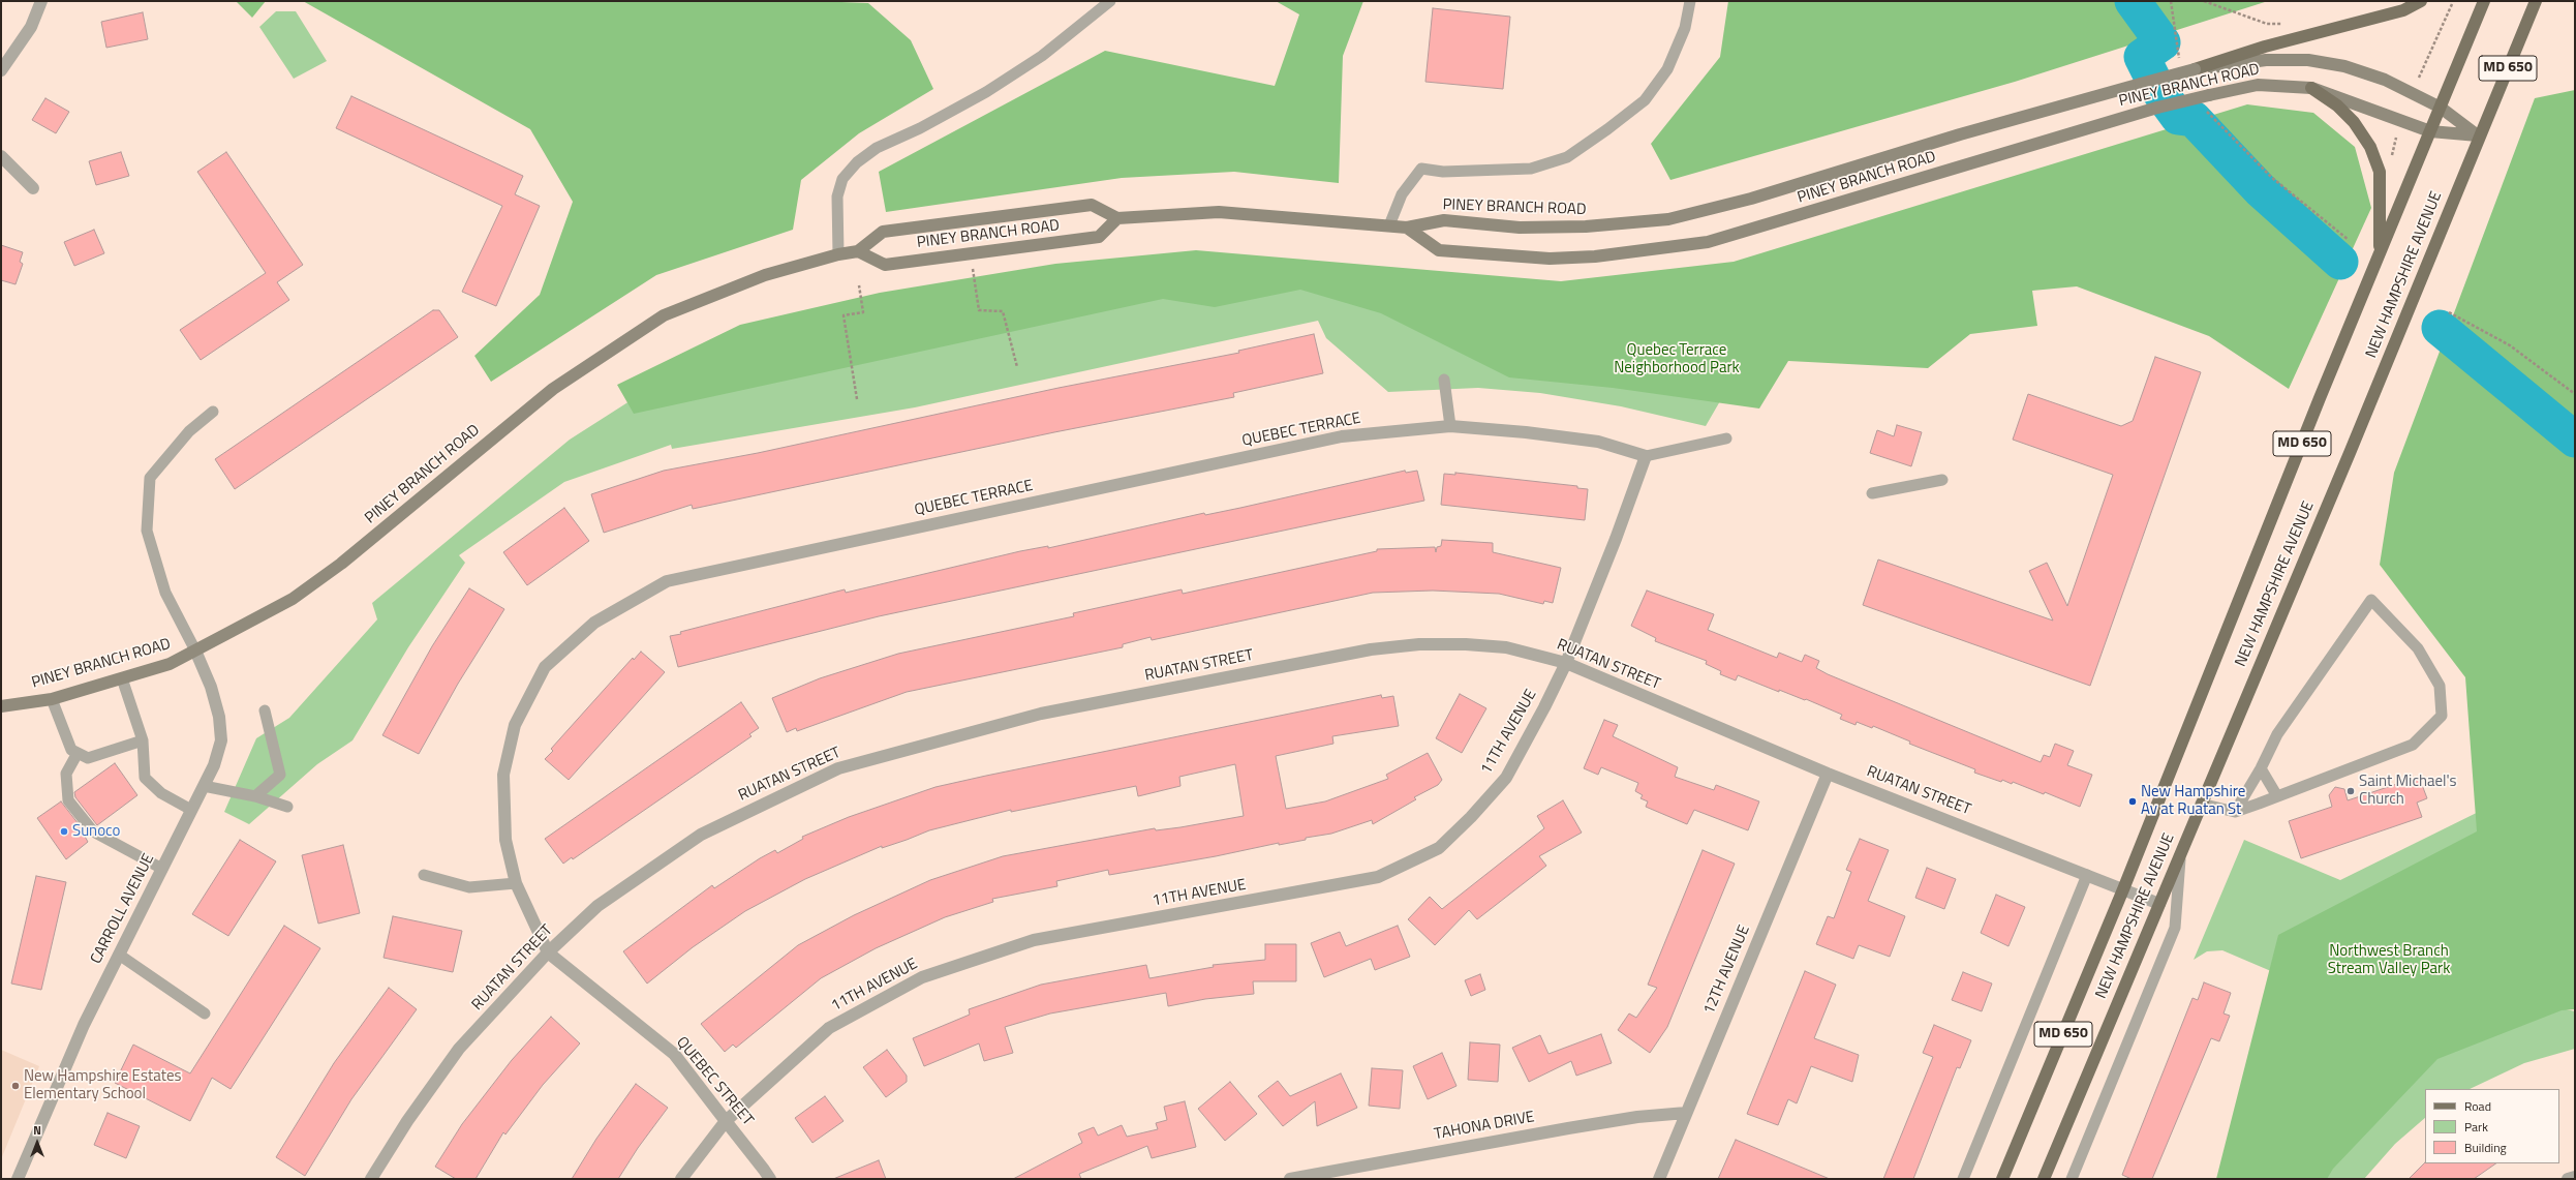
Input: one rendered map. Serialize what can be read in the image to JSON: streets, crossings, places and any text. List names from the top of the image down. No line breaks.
{"streets":{"main road":["MD 650","PINEY BRANCH ROAD","NEW HAMPSHIRE AVENUE"],"street":["QUEBEC TERRACE","RUATAN STREET","11TH AVENUE","CARROLL AVENUE","12TH AVENUE","QUEBEC STREET","TAHONA DRIVE"]},"crossings":[["PINEY BRANCH ROAD","NEW HAMPSHIRE AVENUE"],["PINEY BRANCH ROAD","CARROLL AVENUE"],["NEW HAMPSHIRE AVENUE","RUATAN STREET"],["QUEBEC TERRACE","RUATAN STREET"],["QUEBEC TERRACE","11TH AVENUE"],["QUEBEC TERRACE","QUEBEC STREET"],["RUATAN STREET","11TH AVENUE"],["RUATAN STREET","12TH AVENUE"],["RUATAN STREET","QUEBEC STREET"],["11TH AVENUE","QUEBEC STREET"],["12TH AVENUE","TAHONA DRIVE"]],"parks":["Quebec Terrace Neighborhood Park","Northwest Branch Stream Valley Park"],"places":["Saint Michael's Church","New Hampshire Av at Ruatan St","Sunoco","New Hampshire Estates Elementary School"],"legend":["Road","Park","Building"],"north":"top"}
